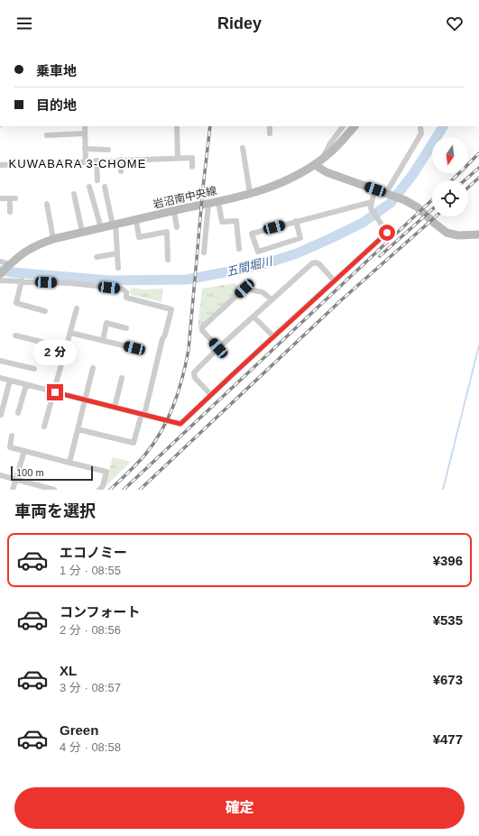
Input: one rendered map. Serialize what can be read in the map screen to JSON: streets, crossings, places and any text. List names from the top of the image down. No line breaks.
{"streets":{"street":["岩沼南中央線"]},"districts":["KUWABARA 3-CHOME"],"water":["五間堀川"],"scale_bar":"100 m","north":"bottom","page":{"header":"Ridey","banner":["乗車地","目的地"],"bubble":"2 分","scale":"100 m","heading":"車両を選択","list":[{"name":"エコノミー","note":"1 分 · 08:55","value":"¥396"},{"name":"コンフォート","note":"2 分 · 08:56","value":"¥535"},{"name":"XL","note":"3 分 · 08:57","value":"¥673"},{"name":"Green","note":"4 分 · 08:58","value":"¥477"}],"buttons":"確定"}}
